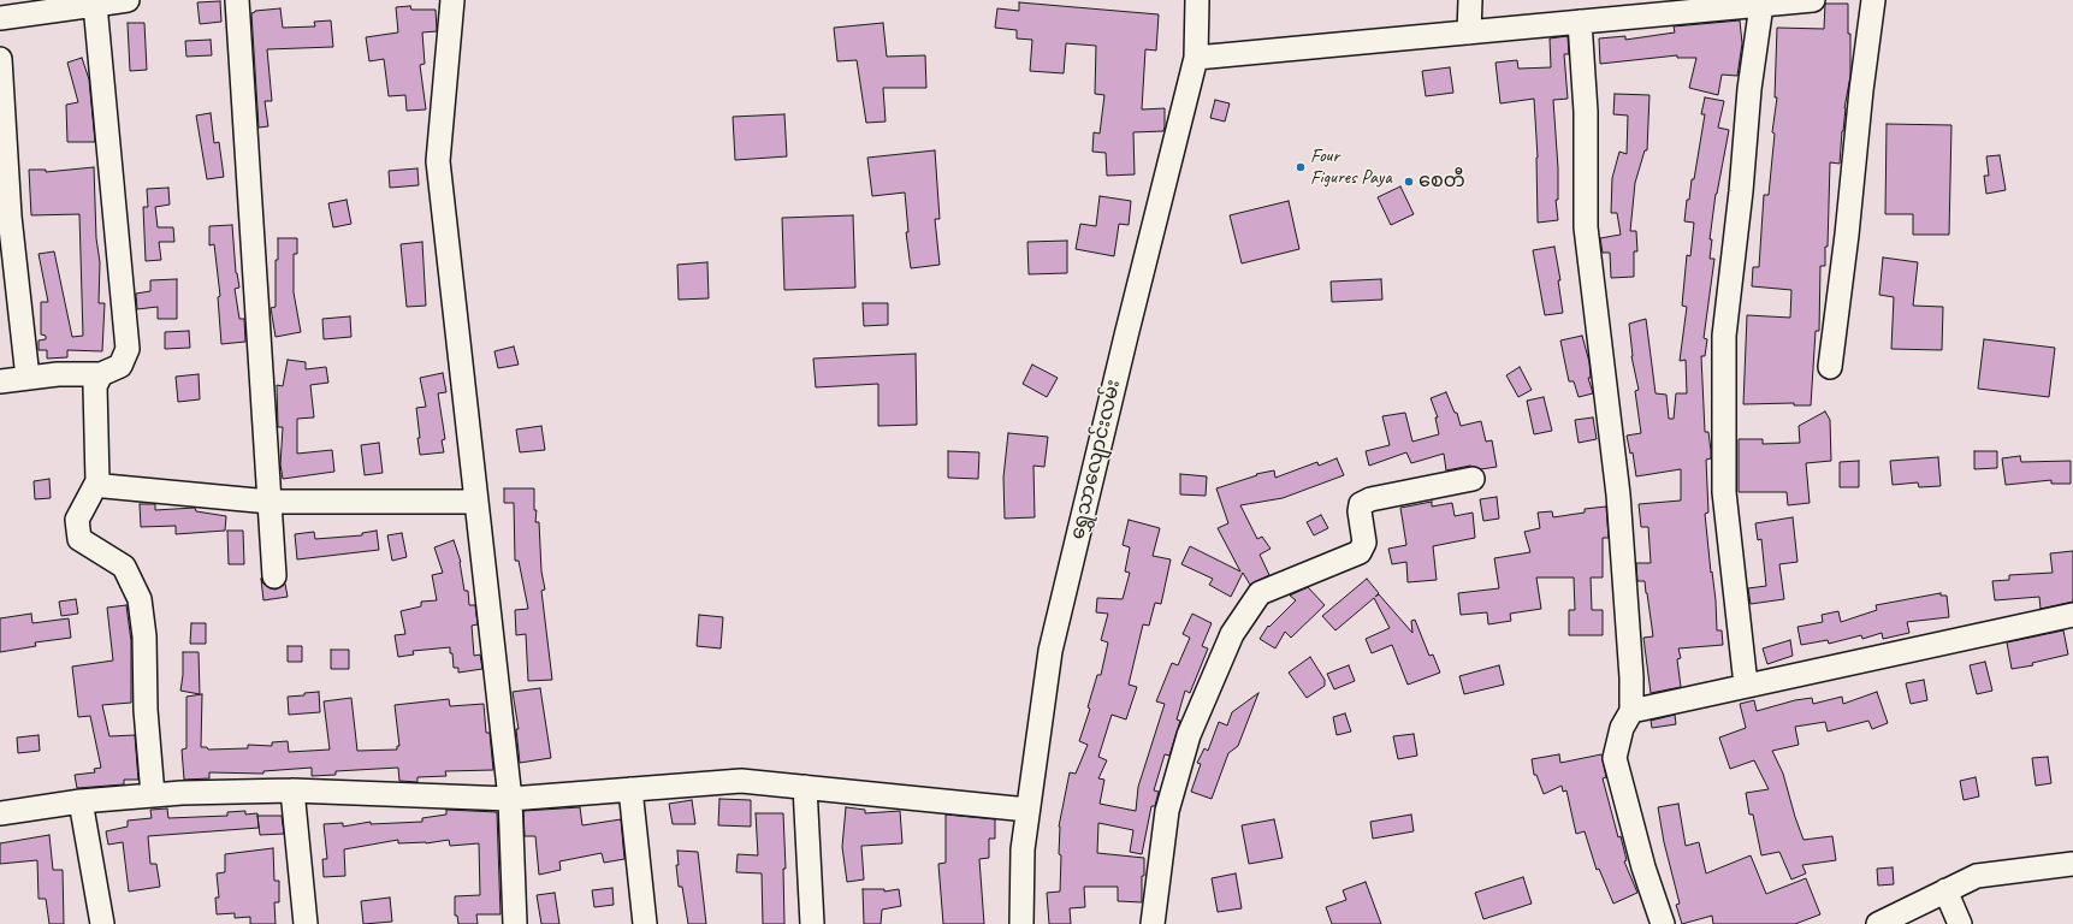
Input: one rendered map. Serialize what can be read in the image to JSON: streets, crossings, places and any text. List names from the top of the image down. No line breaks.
{"streets":{"street":["ရွှေသာလျောင်းလမ်း"]},"places":["Four Figures Paya","စေတီ"]}
